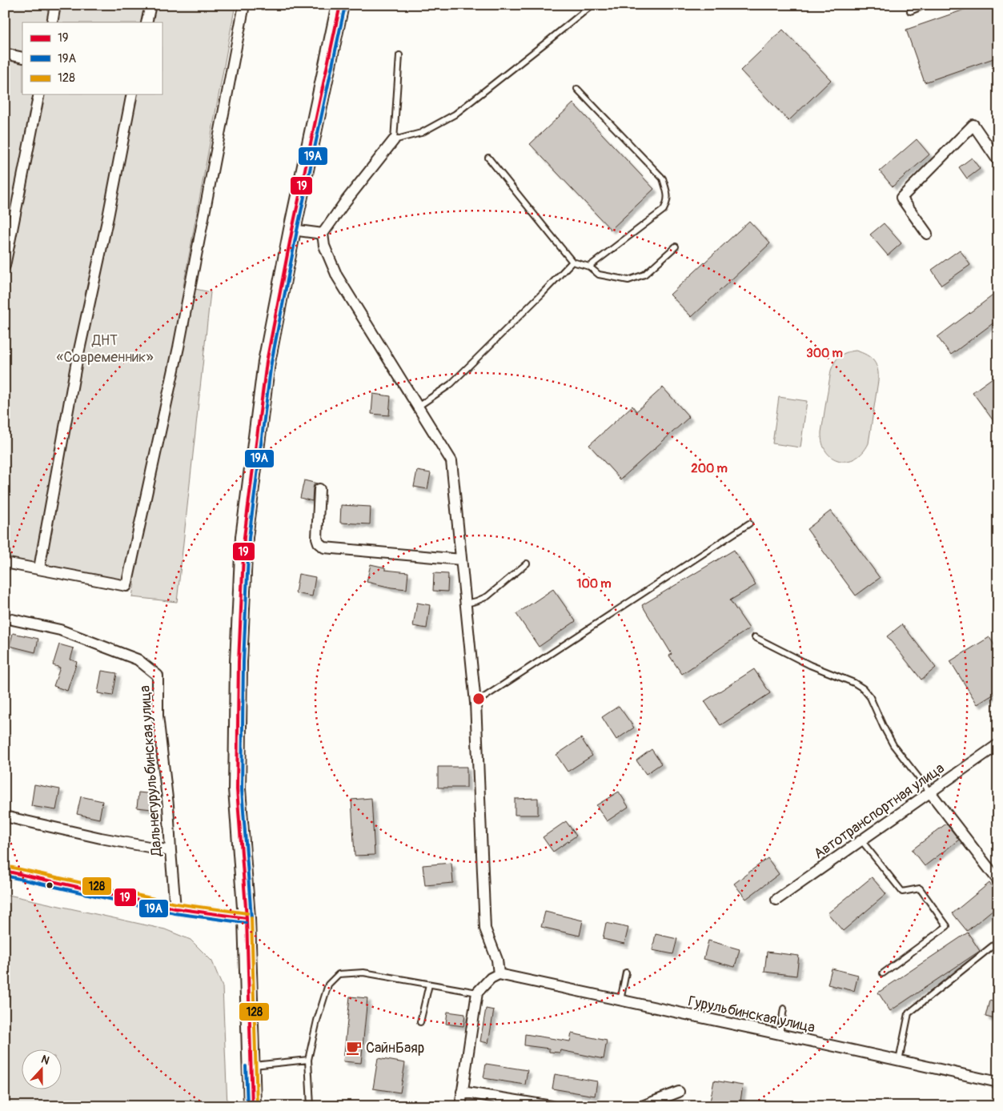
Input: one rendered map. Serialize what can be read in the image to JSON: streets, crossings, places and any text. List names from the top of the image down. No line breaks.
{"streets":{"street":["Дальнегурульбинская улица","Автотранспортная улица","Гурульбинская улица"]},"parks":["ДНТ «Современник»"],"places":{"cafe":["СайнБаяр"]},"lines":["transit line 19","transit line 19А","transit line 128"],"legend":["19","19А","128"],"north":"top","rings":["300 m","200 m","100 m"]}
